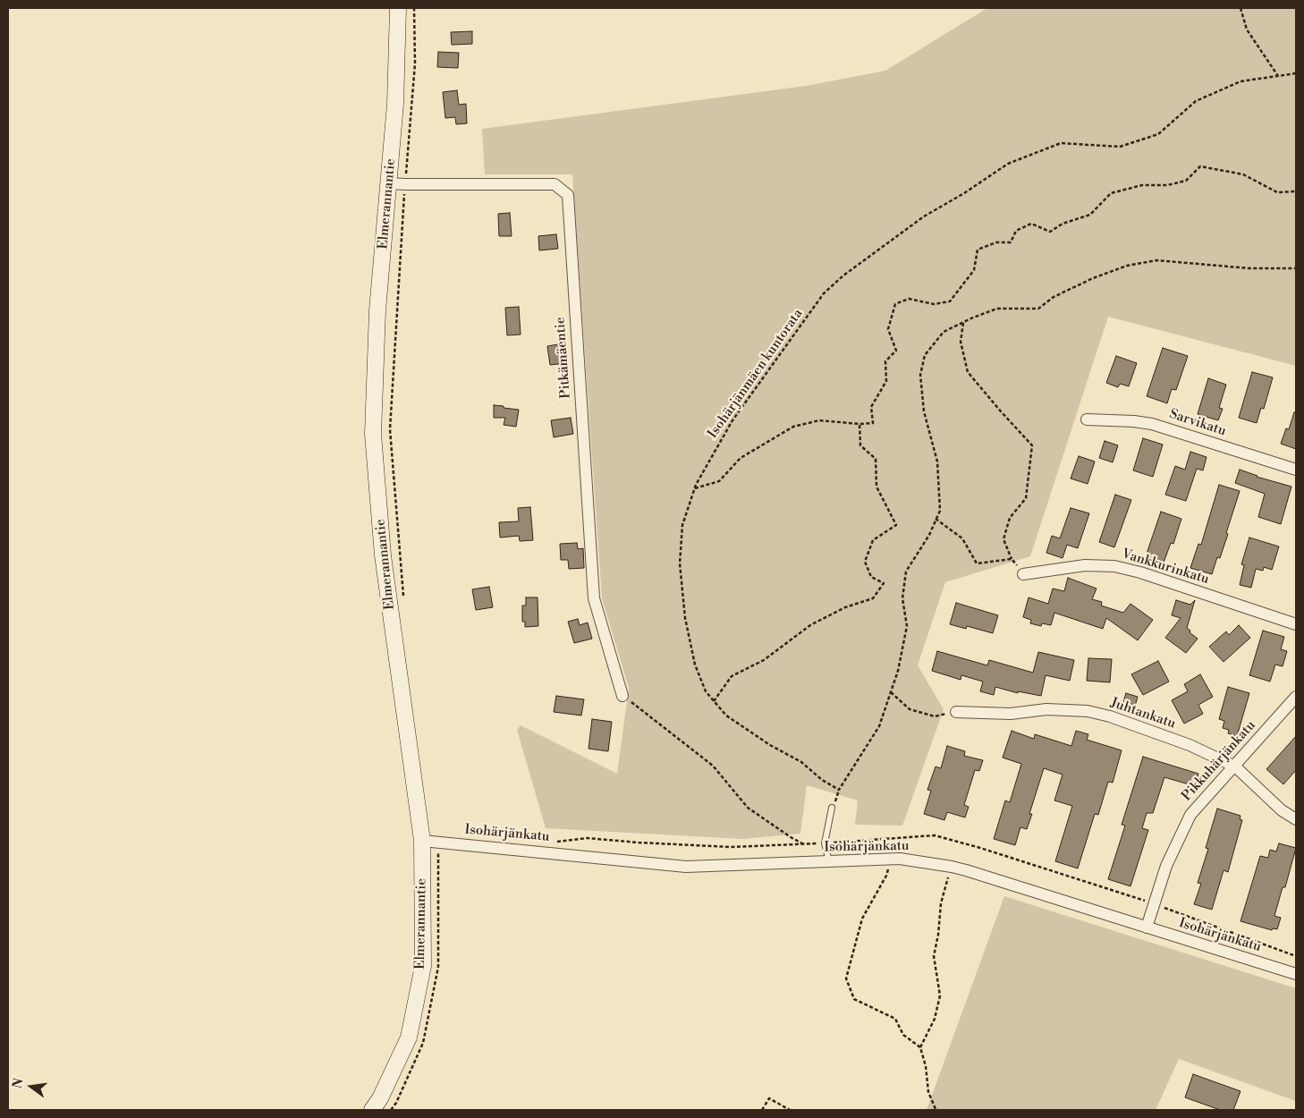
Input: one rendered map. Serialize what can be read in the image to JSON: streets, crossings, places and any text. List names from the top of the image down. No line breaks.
{"streets":{"street":["Elmerannantie","Pitkämäentie","Sarvikatu","Vankkurinkatu","Juhtankatu","Pikkuhärjänkatu","Isohärjänkatu"],"path":["Isohärjänmäen kuntorata"]},"crossings":[["Elmerannantie","Pitkämäentie"],["Elmerannantie","Isohärjänkatu"],["Juhtankatu","Pikkuhärjänkatu"],["Pikkuhärjänkatu","Isohärjänkatu"]],"north":"left"}
